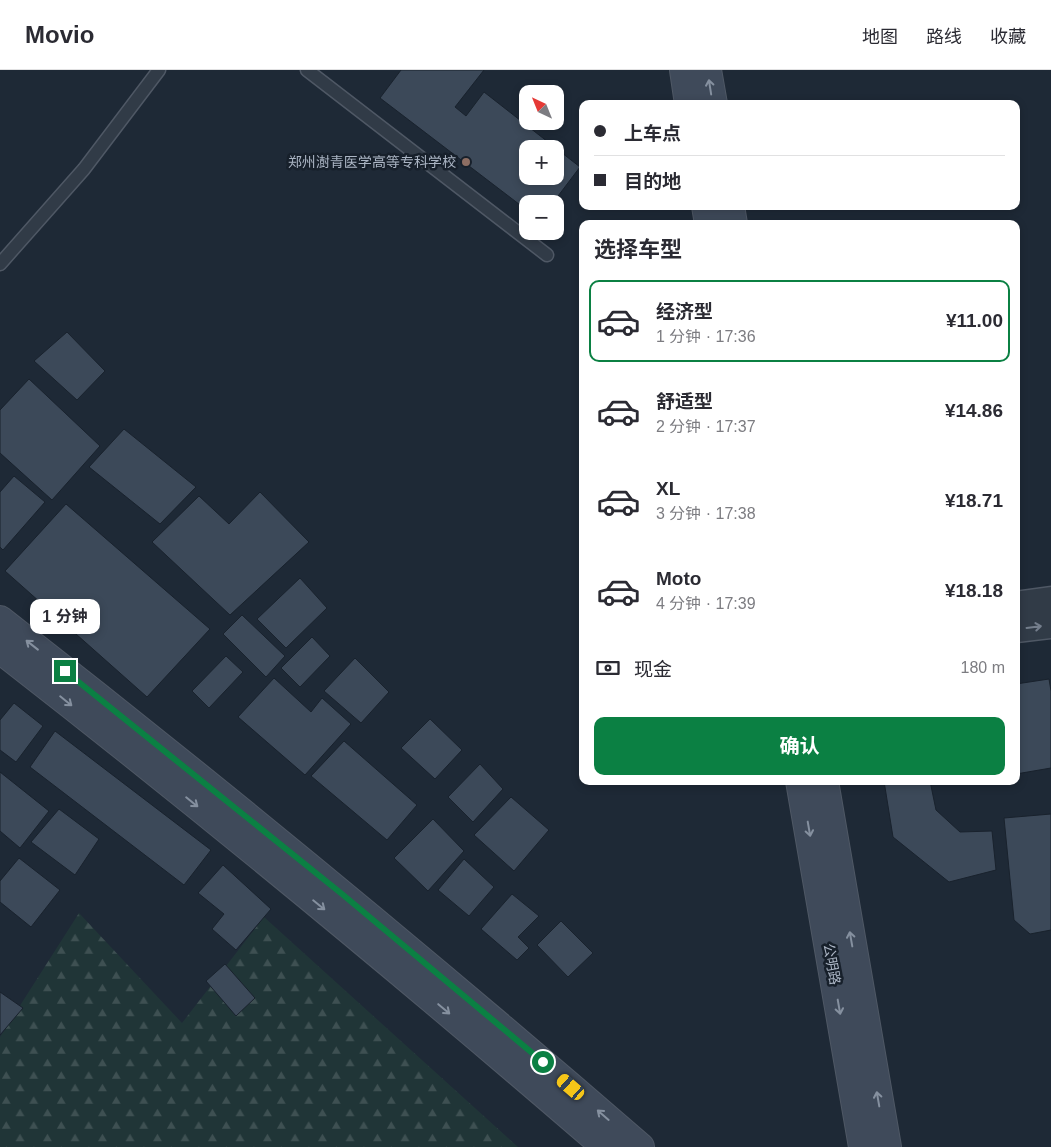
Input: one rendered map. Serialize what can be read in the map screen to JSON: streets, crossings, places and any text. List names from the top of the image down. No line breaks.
{"streets":{"street":["公明路"]},"places":["郑州澍青医学高等专科学校"],"north":"top left","page":{"header":"Movio","nav":["地图","路线","收藏"],"map_buttons":["+","−"],"banner":["上车点","目的地"],"heading":"选择车型","list":[{"name":"经济型","note":"1 分钟 · 17:36","value":"¥11.00"},{"name":"舒适型","note":"2 分钟 · 17:37","value":"¥14.86"},{"name":"XL","note":"3 分钟 · 17:38","value":"¥18.71"},{"name":"Moto","note":"4 分钟 · 17:39","value":"¥18.18"}],"bubble":"1 分钟","pay":["现金","180 m"],"buttons":"确认"}}
